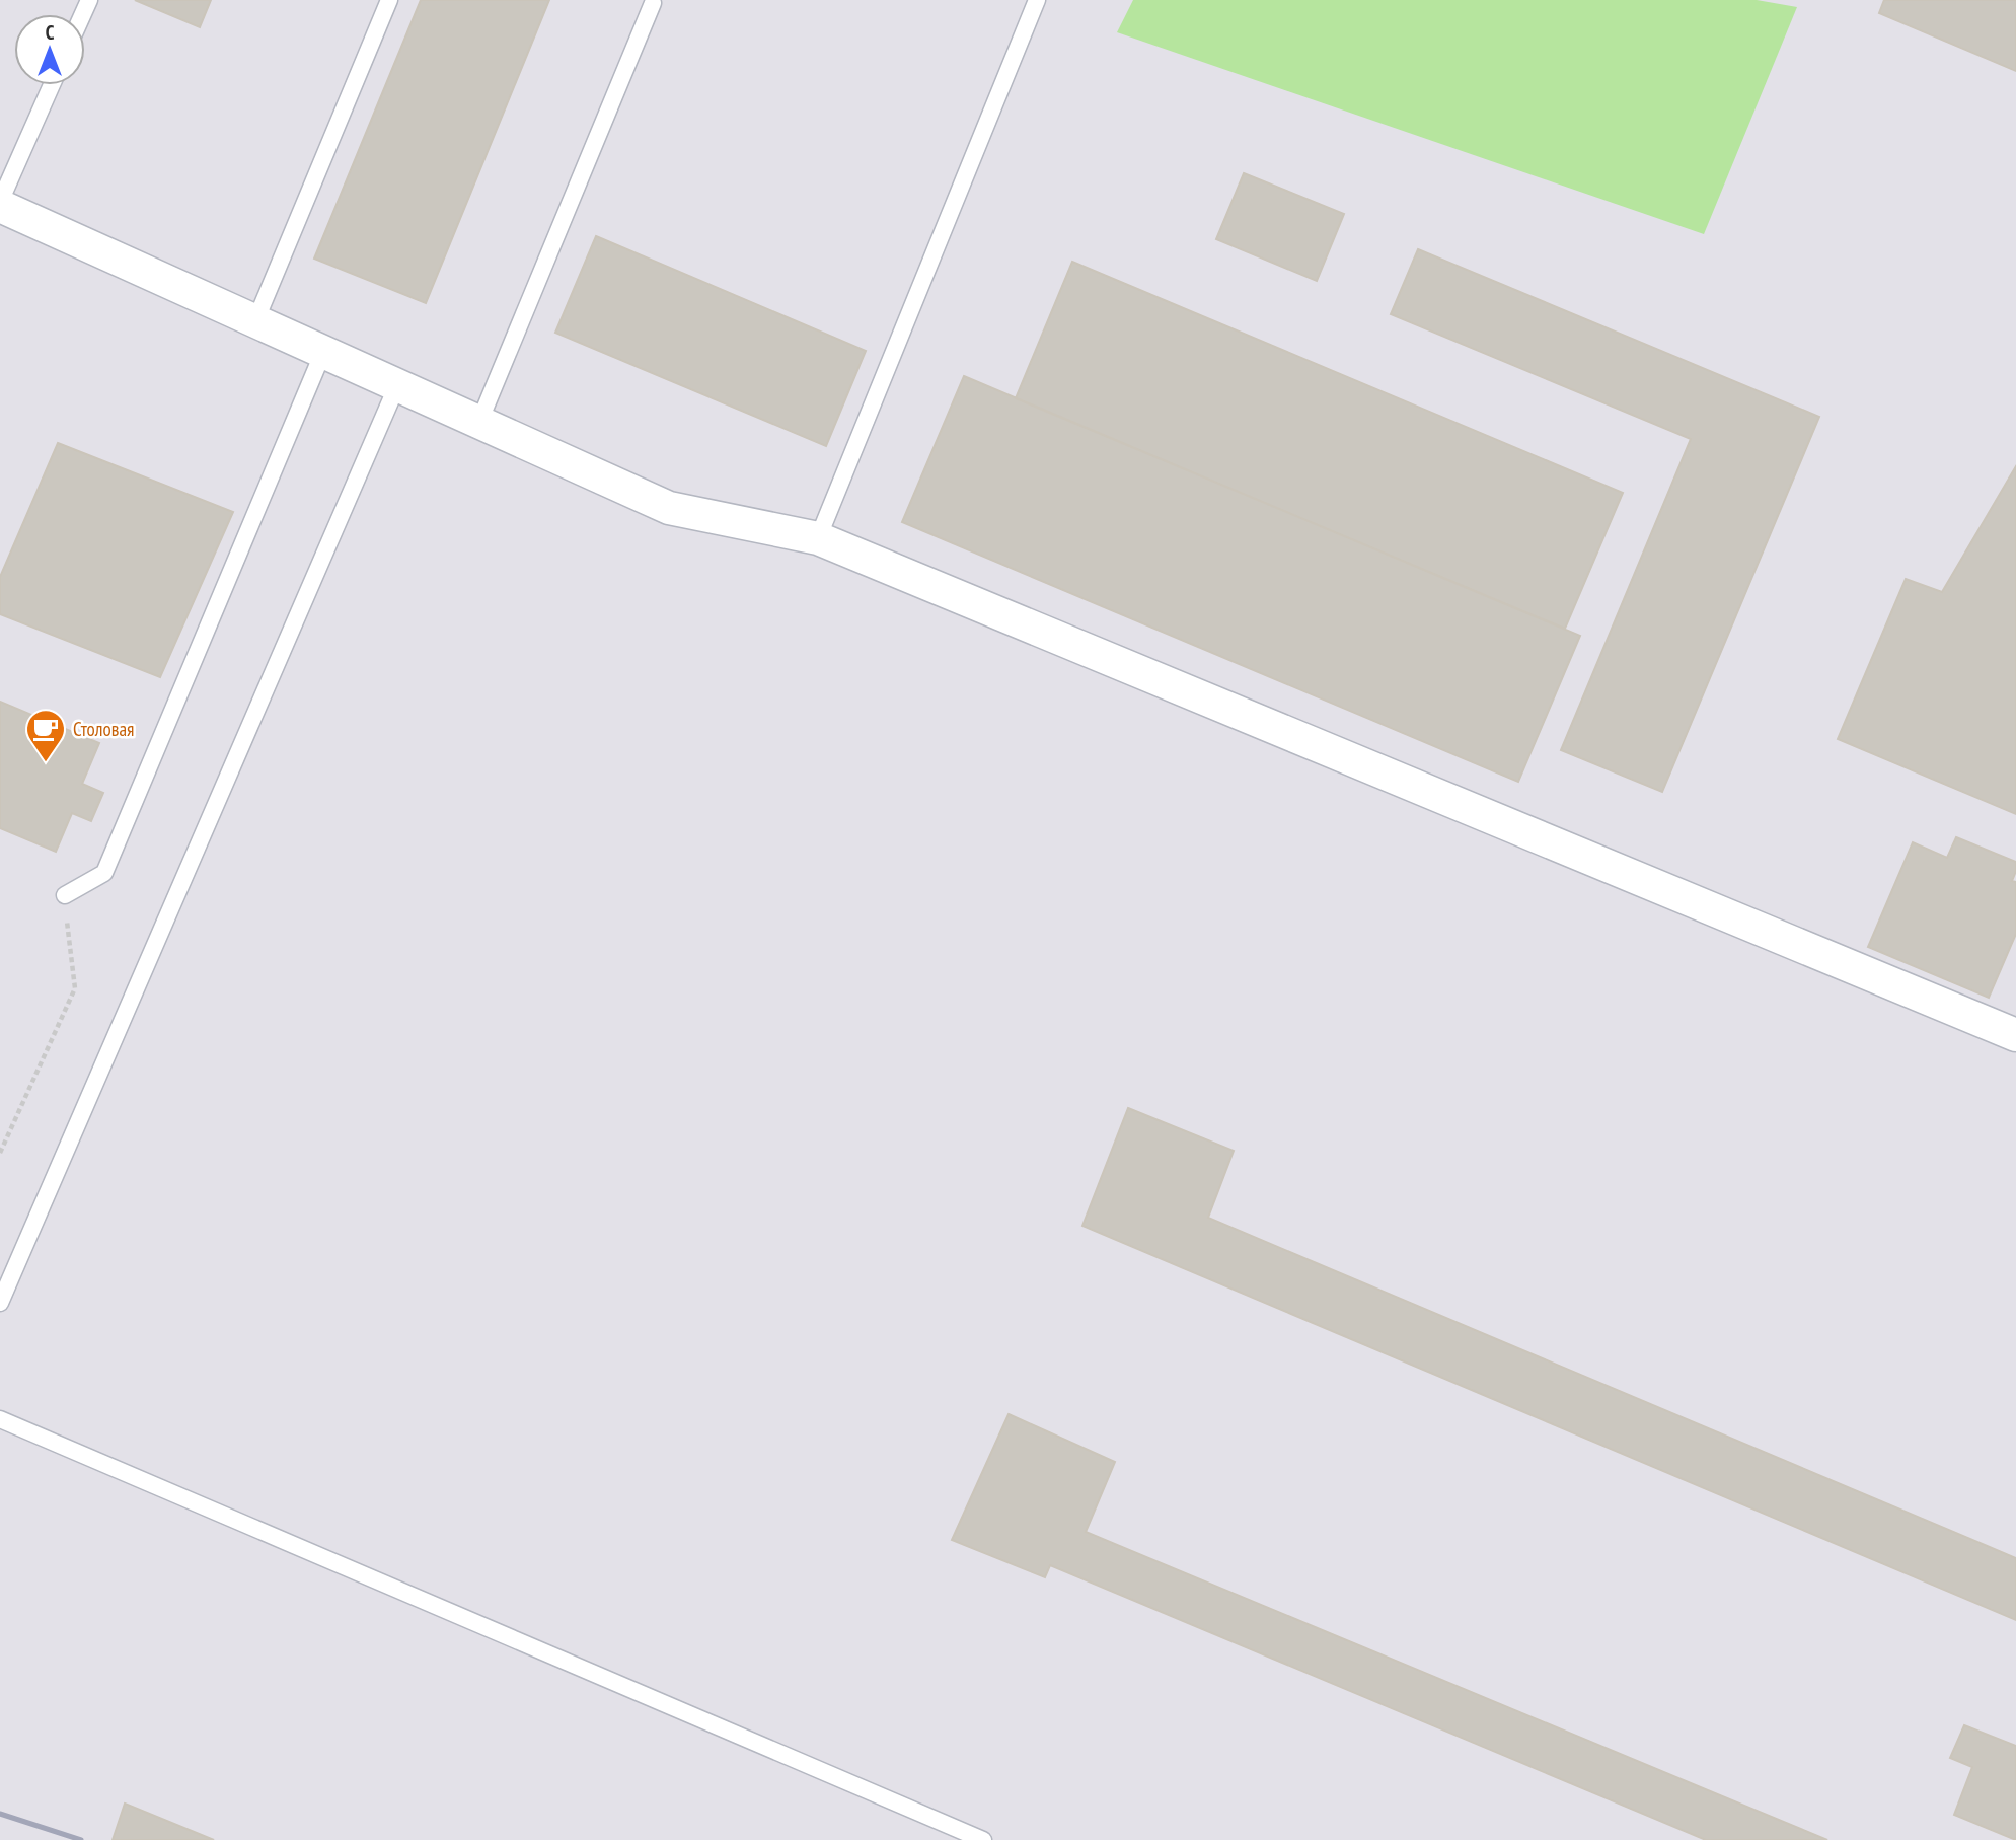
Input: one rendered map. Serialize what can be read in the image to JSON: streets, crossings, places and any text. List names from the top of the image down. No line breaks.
{"places":{"cafe":["Столовая"]},"north":"top"}
